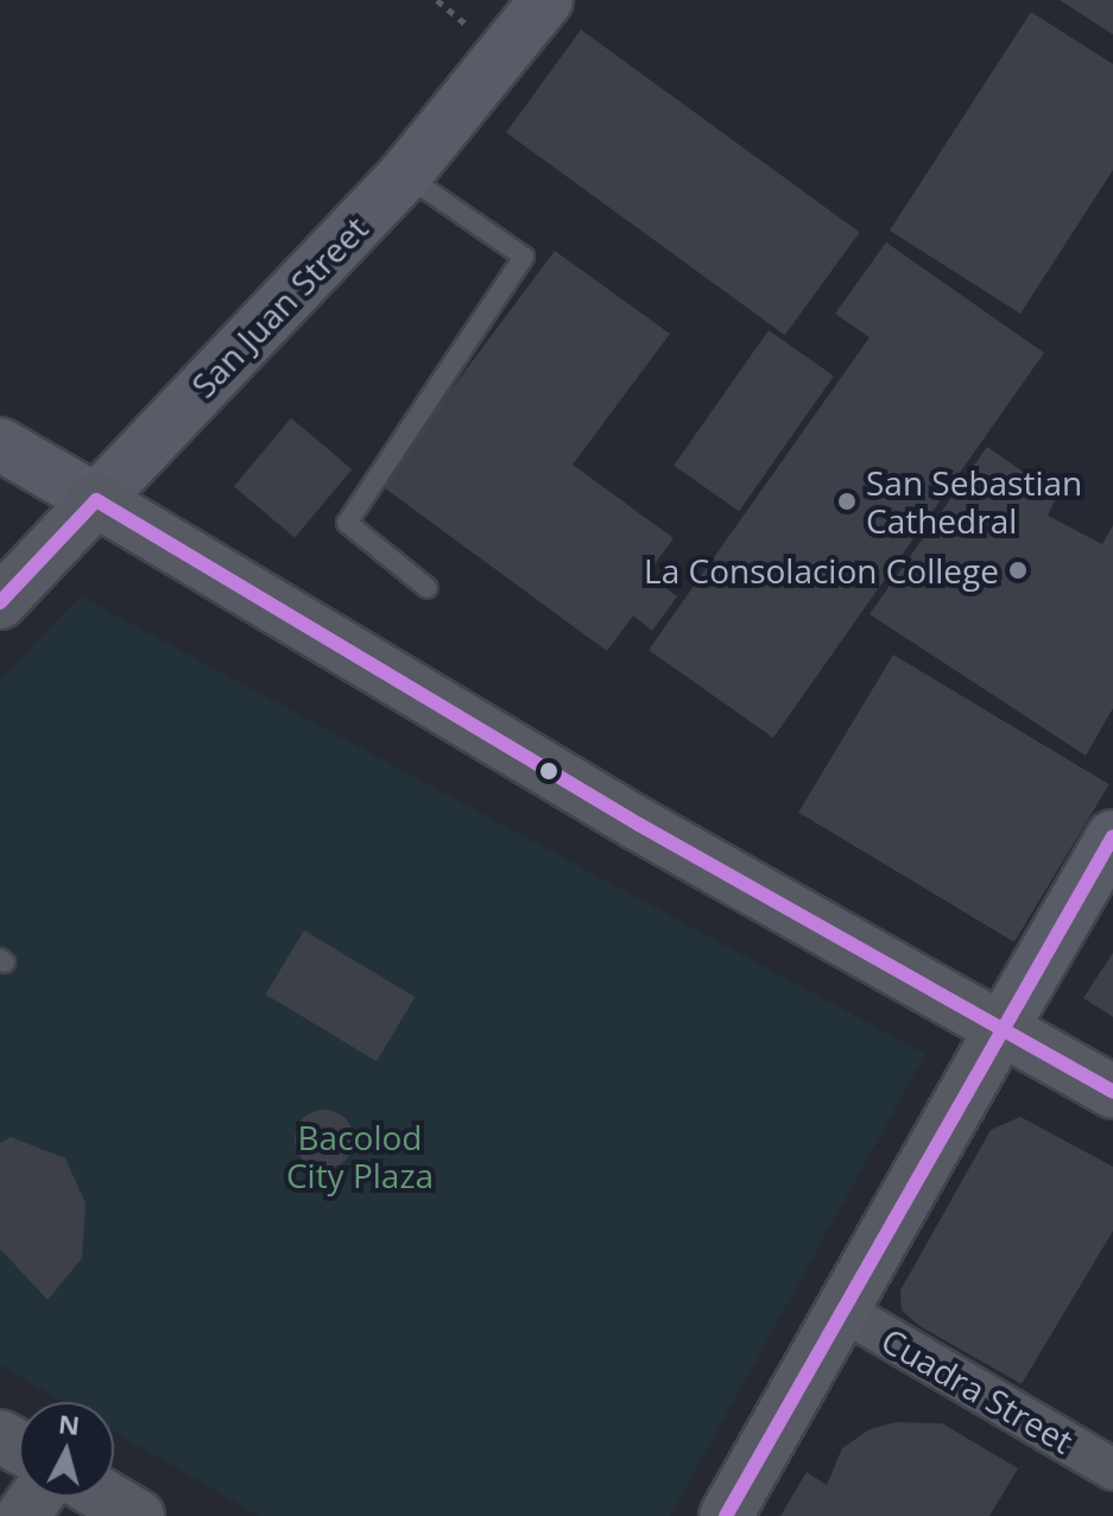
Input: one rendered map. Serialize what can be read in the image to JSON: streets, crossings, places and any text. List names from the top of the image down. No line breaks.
{"streets":{"main road":["San Juan Street"],"street":["Cuadra Street"]},"parks":["Bacolod City Plaza"],"places":["San Sebastian Cathedral","La Consolacion College"],"north":"top"}
